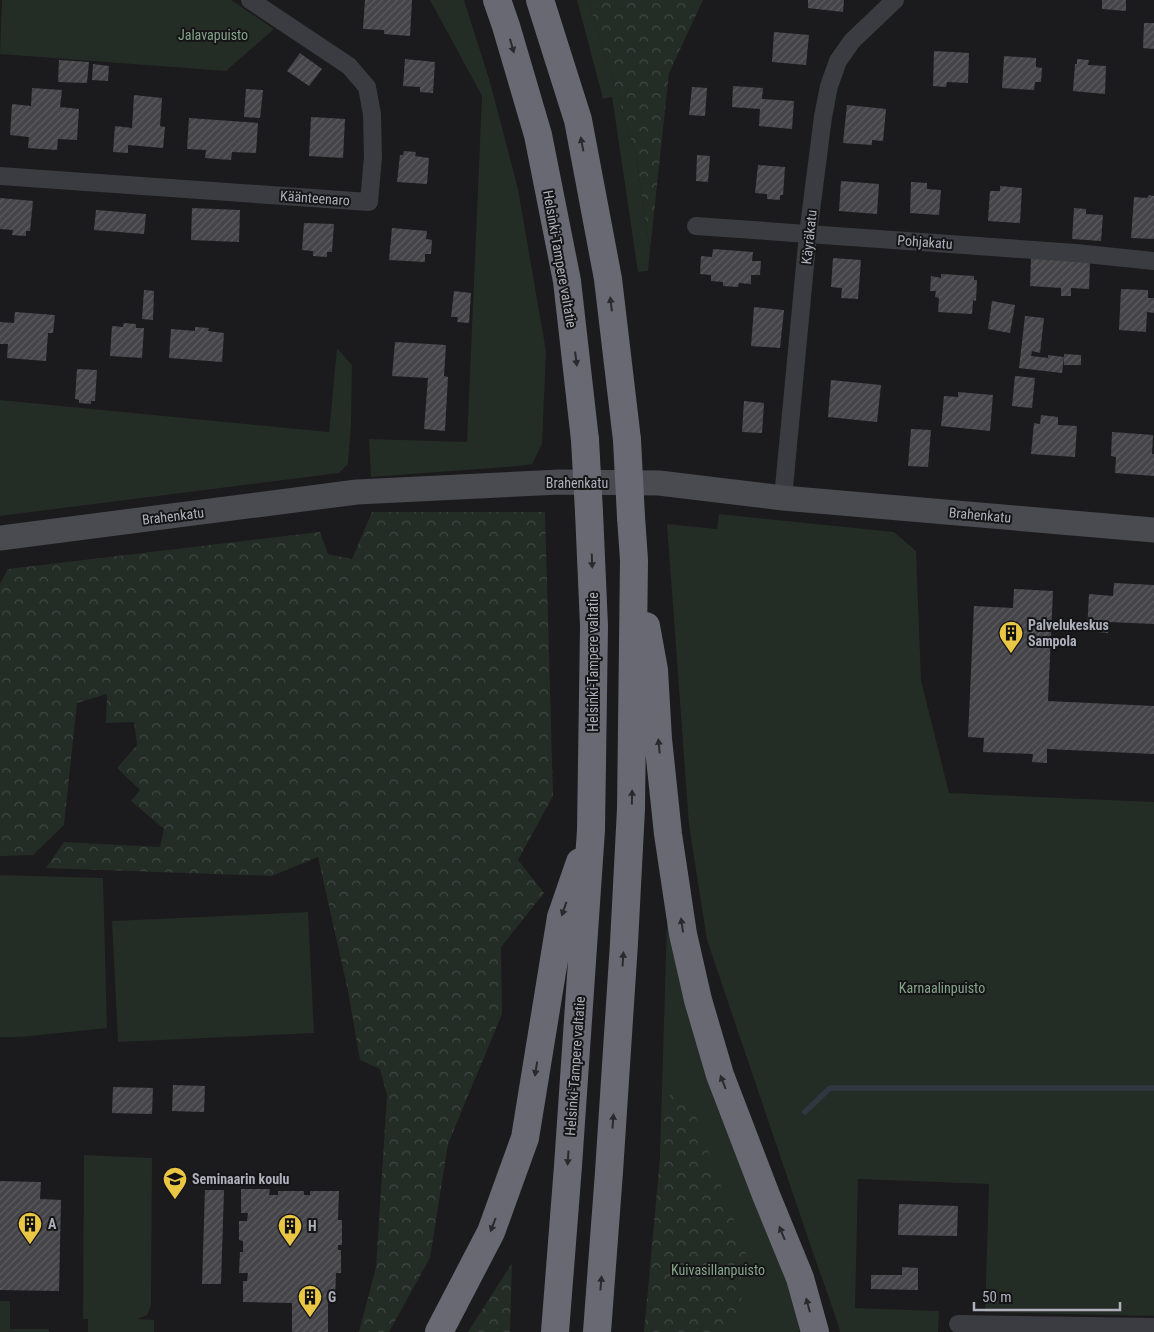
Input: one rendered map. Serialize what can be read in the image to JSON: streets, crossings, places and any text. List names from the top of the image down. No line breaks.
{"streets":{"highway":["Helsinki-Tampere valtatie"],"main road":["Brahenkatu"],"street":["Käänteenaro","Käyräkatu","Pohjakatu"]},"crossings":[["Käyräkatu","Pohjakatu"],["Käyräkatu","Brahenkatu"]],"parks":["Jalavapuisto","Karnaalinpuisto","Kuivasillanpuisto"],"places":{"building":["Palvelukeskus Sampola","A","H","G"],"school or university":["Seminaarin koulu"]},"scale_bar":"50 m"}
